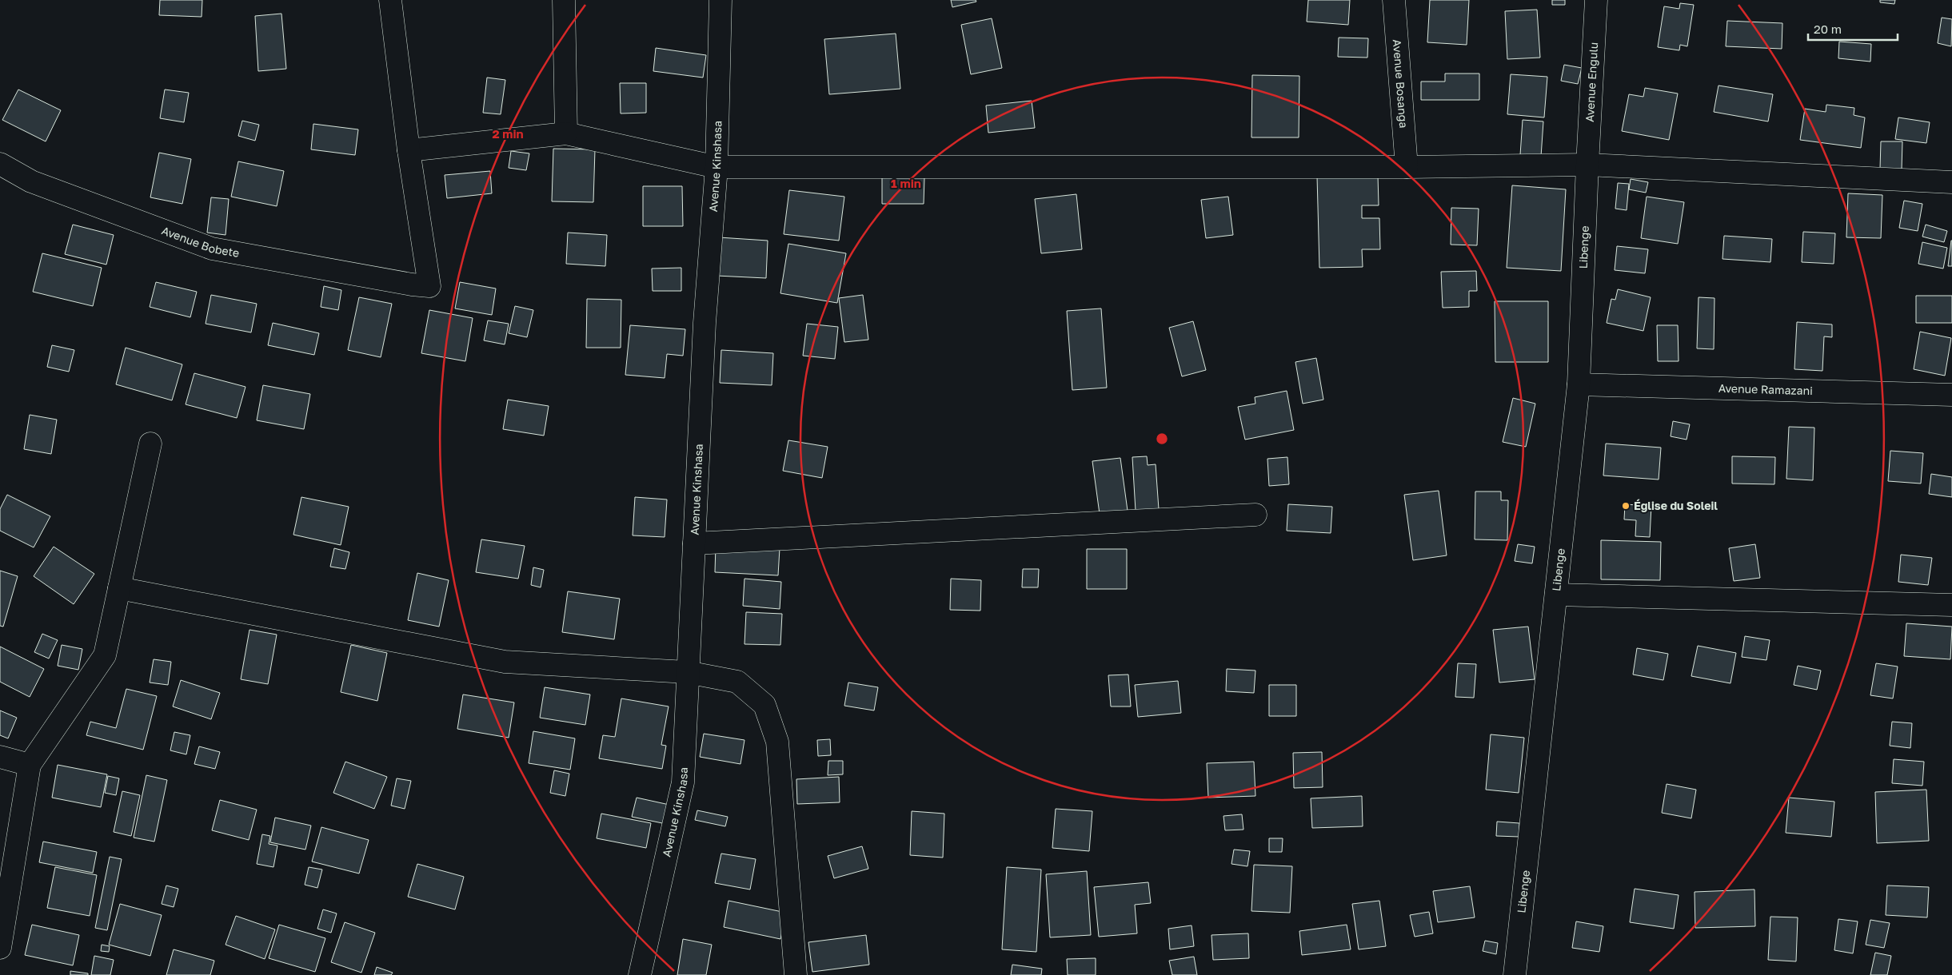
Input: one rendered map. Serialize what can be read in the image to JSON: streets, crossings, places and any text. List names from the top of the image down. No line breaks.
{"streets":{"street":["Avenue Engulu","Avenue Bosanga","Avenue Kinshasa","Avenue Bobete","Libenge","Avenue Ramazani"]},"crossings":[["Avenue Engulu","Libenge"],["Libenge","Avenue Ramazani"]],"places":["Église du Soleil"],"scale_bar":"20 m","rings":["2 min","1 min"]}
